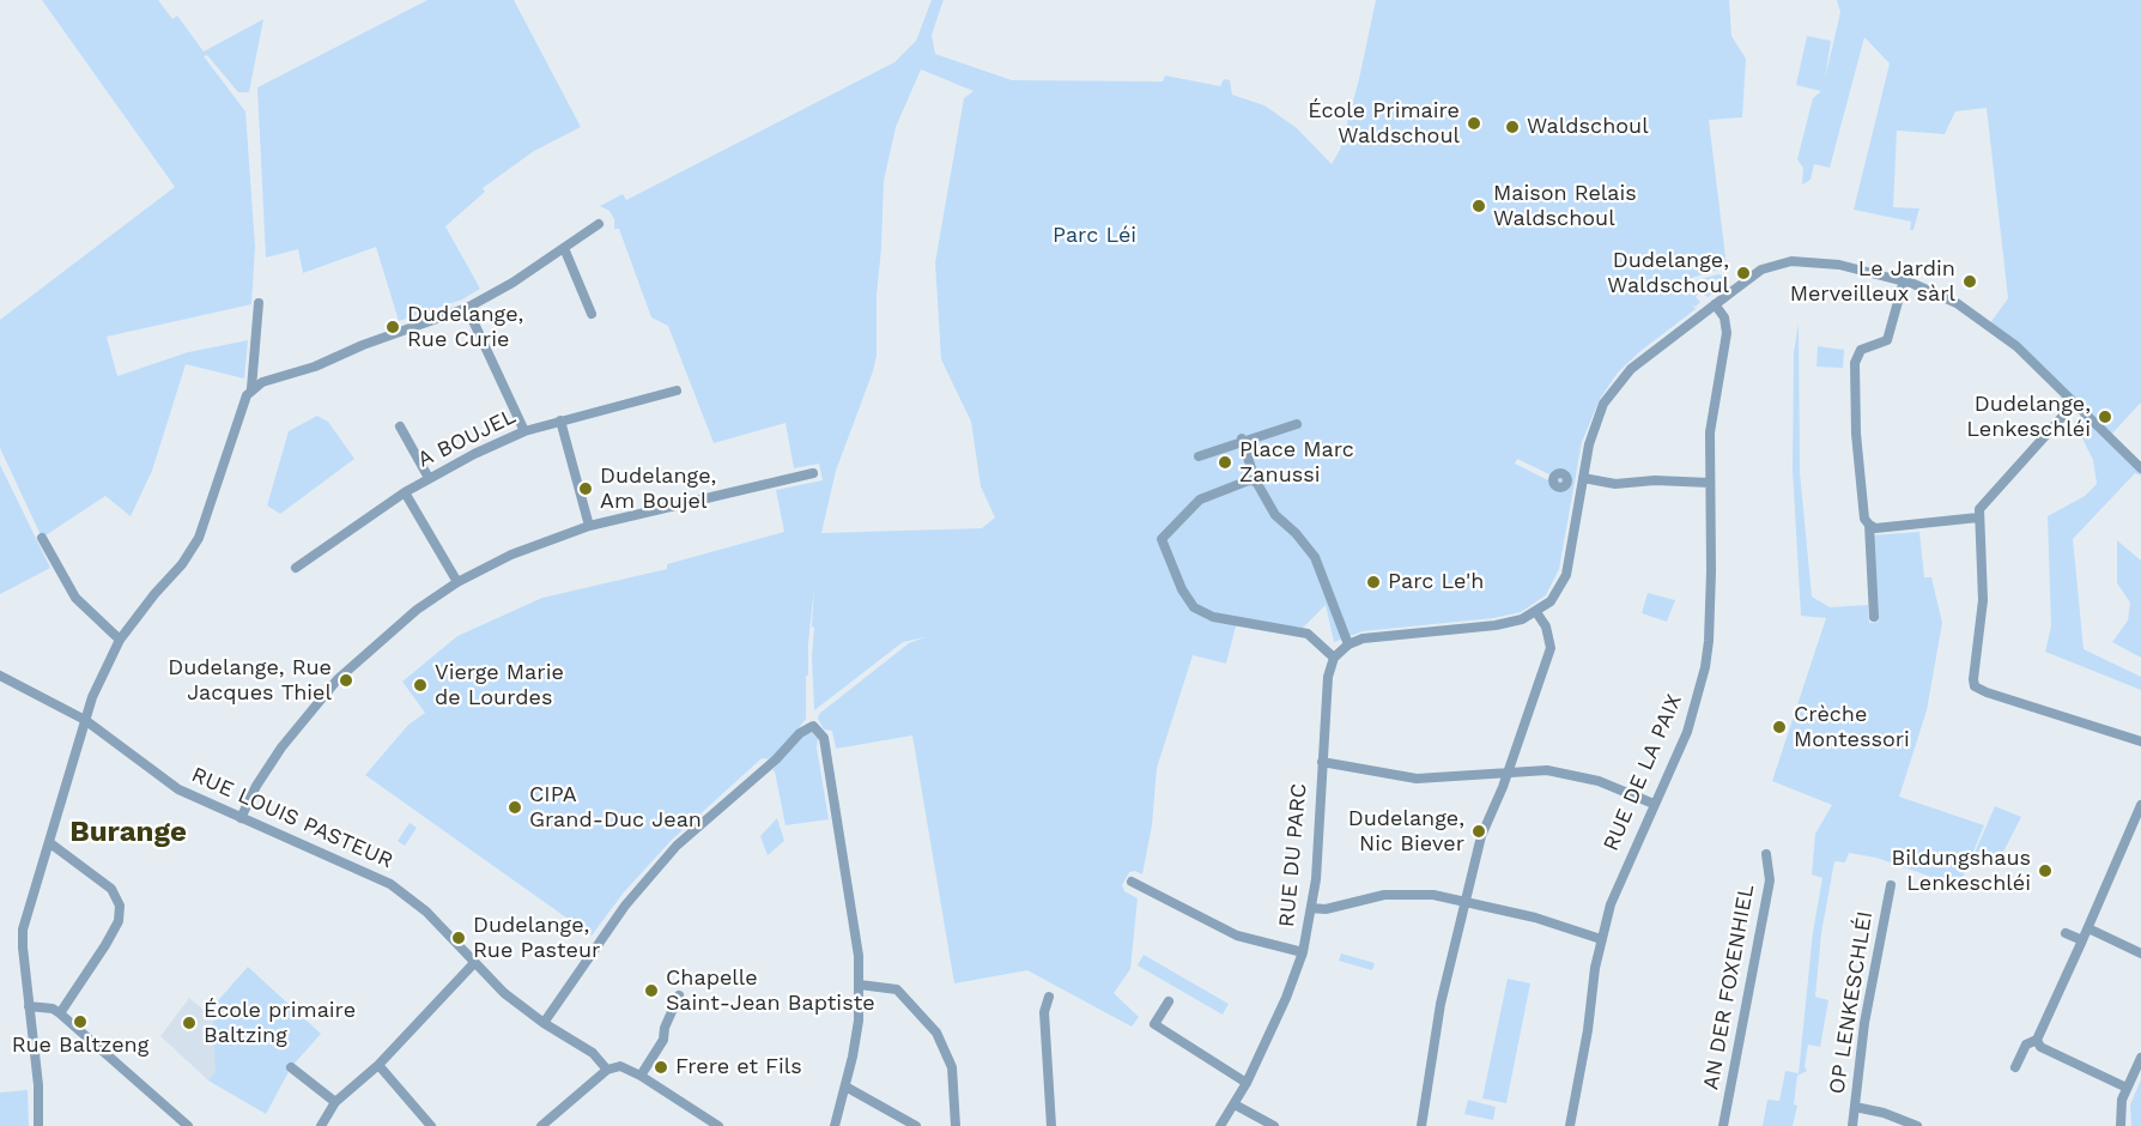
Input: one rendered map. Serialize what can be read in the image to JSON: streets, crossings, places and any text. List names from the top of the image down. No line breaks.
{"streets":{"street":["A BOUJEL","RUE DE LA PAIX","RUE LOUIS PASTEUR","RUE DU PARC","AN DER FOXENHIEL","OP LENKESCHLÉI"]},"districts":["Burange"],"parks":["Parc Léi"],"places":["École Primaire Waldschoul","Waldschoul","Maison Relais Waldschoul","Dudelange, Waldschoul","Le Jardin Merveilleux sàrl","Dudelange, Rue Curie","Dudelange, Lenkeschléi","Place Marc Zanussi","Dudelange, Am Boujel","Parc Le'h","Dudelange, Rue Jacques Thiel","Vierge Marie de Lourdes","Crèche Montessori","CIPA Grand-Duc Jean","Dudelange, Nic Biever","Bildungshaus Lenkeschléi","Dudelange, Rue Pasteur","Chapelle Saint-Jean Baptiste","Rue Baltzeng","École primaire Baltzing","Frere et Fils"]}
